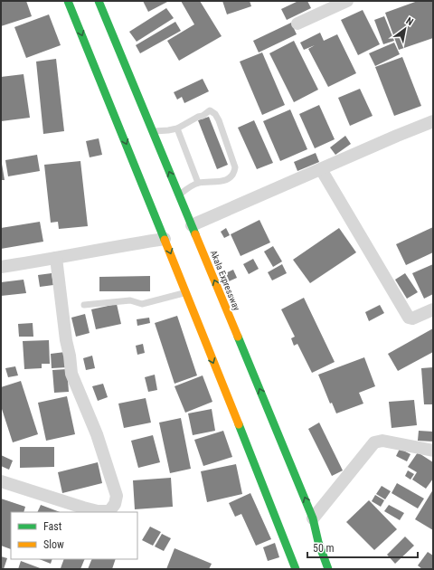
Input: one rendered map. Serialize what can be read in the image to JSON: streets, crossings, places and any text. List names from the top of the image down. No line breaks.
{"streets":{"main road":["Akala Expressway"]},"legend":["Fast","Slow"],"scale_bar":"50 m","north":"top right"}
